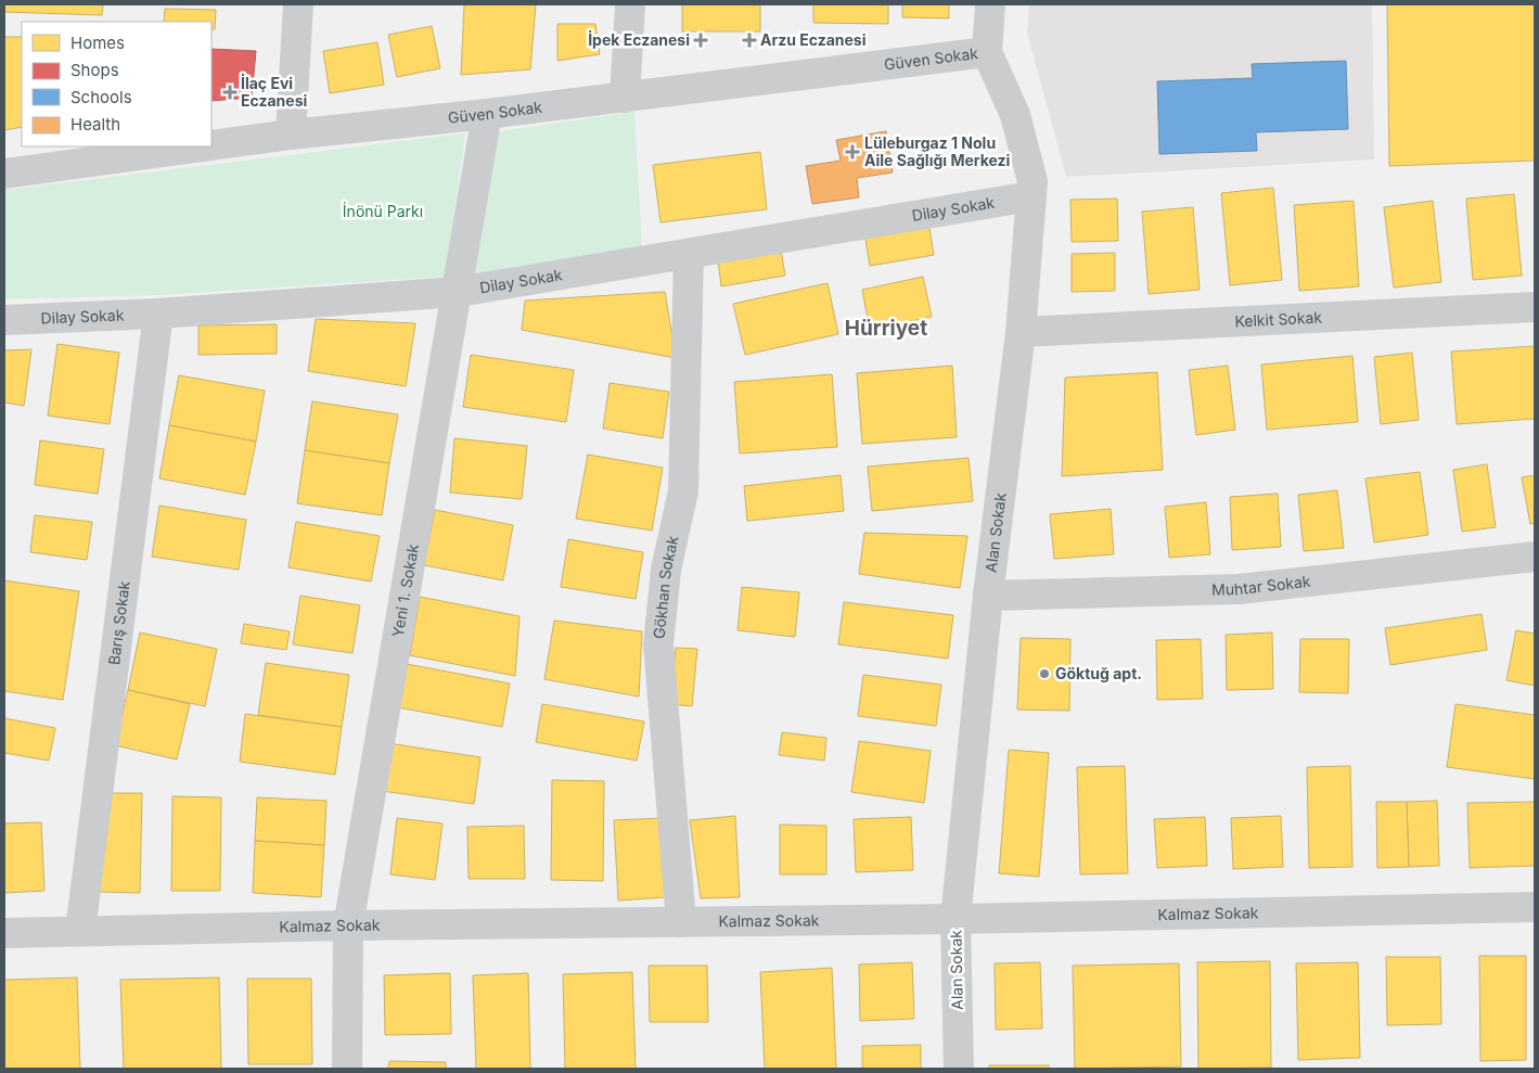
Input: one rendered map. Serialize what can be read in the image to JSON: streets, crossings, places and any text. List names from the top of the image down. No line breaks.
{"streets":{"street":["Güven Sokak","Dilay Sokak","Kelkit Sokak","Alan Sokak","Muhtar Sokak","Gökhan Sokak","Yeni 1. Sokak","Barış Sokak","Kalmaz Sokak"]},"crossings":[["Güven Sokak","Alan Sokak"],["Güven Sokak","Yeni 1. Sokak"],["Dilay Sokak","Alan Sokak"],["Dilay Sokak","Gökhan Sokak"],["Dilay Sokak","Yeni 1. Sokak"],["Dilay Sokak","Barış Sokak"],["Kelkit Sokak","Alan Sokak"],["Alan Sokak","Muhtar Sokak"],["Alan Sokak","Kalmaz Sokak"],["Gökhan Sokak","Kalmaz Sokak"],["Yeni 1. Sokak","Kalmaz Sokak"],["Barış Sokak","Kalmaz Sokak"]],"districts":["Hürriyet"],"parks":["İnönü Parkı"],"places":{"health":["İpek Eczanesi","Arzu Eczanesi","İlaç Evi Eczanesi","Lüleburgaz 1 Nolu Aile Sağlığı Merkezi"],"other":["Göktuğ apt."]},"legend":["Homes","Shops","Schools","Health"]}
